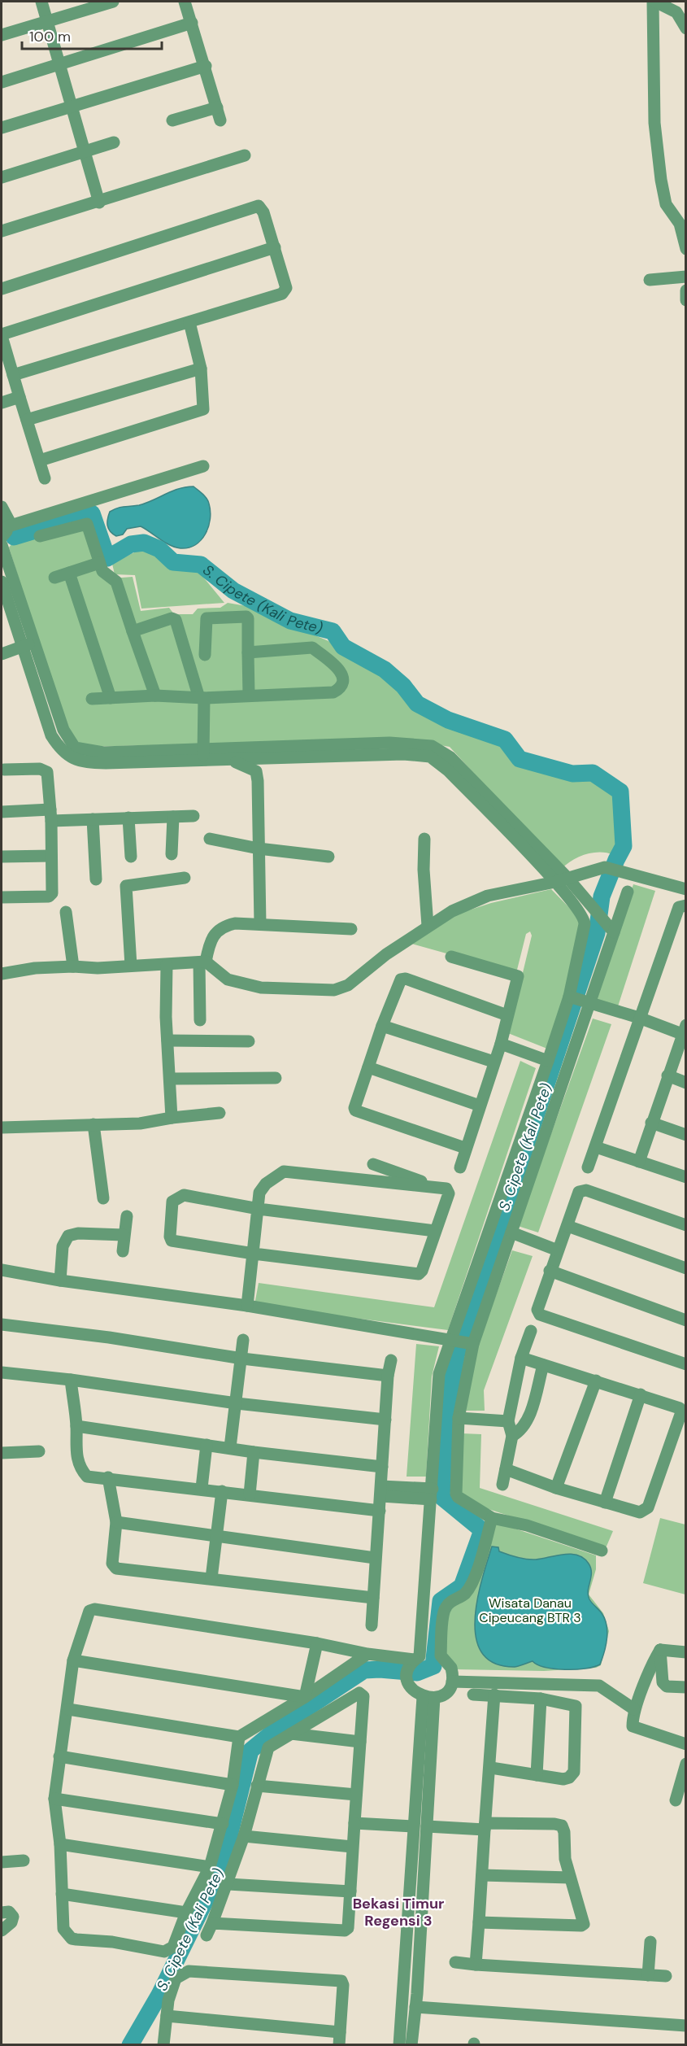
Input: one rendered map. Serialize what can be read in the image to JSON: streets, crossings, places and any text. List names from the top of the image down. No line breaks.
{"districts":["Bekasi Timur Regensi 3"],"water":["S. Cipete (Kali Pete)"],"parks":["Wisata Danau Cipeucang BTR 3"],"scale_bar":"100 m"}
